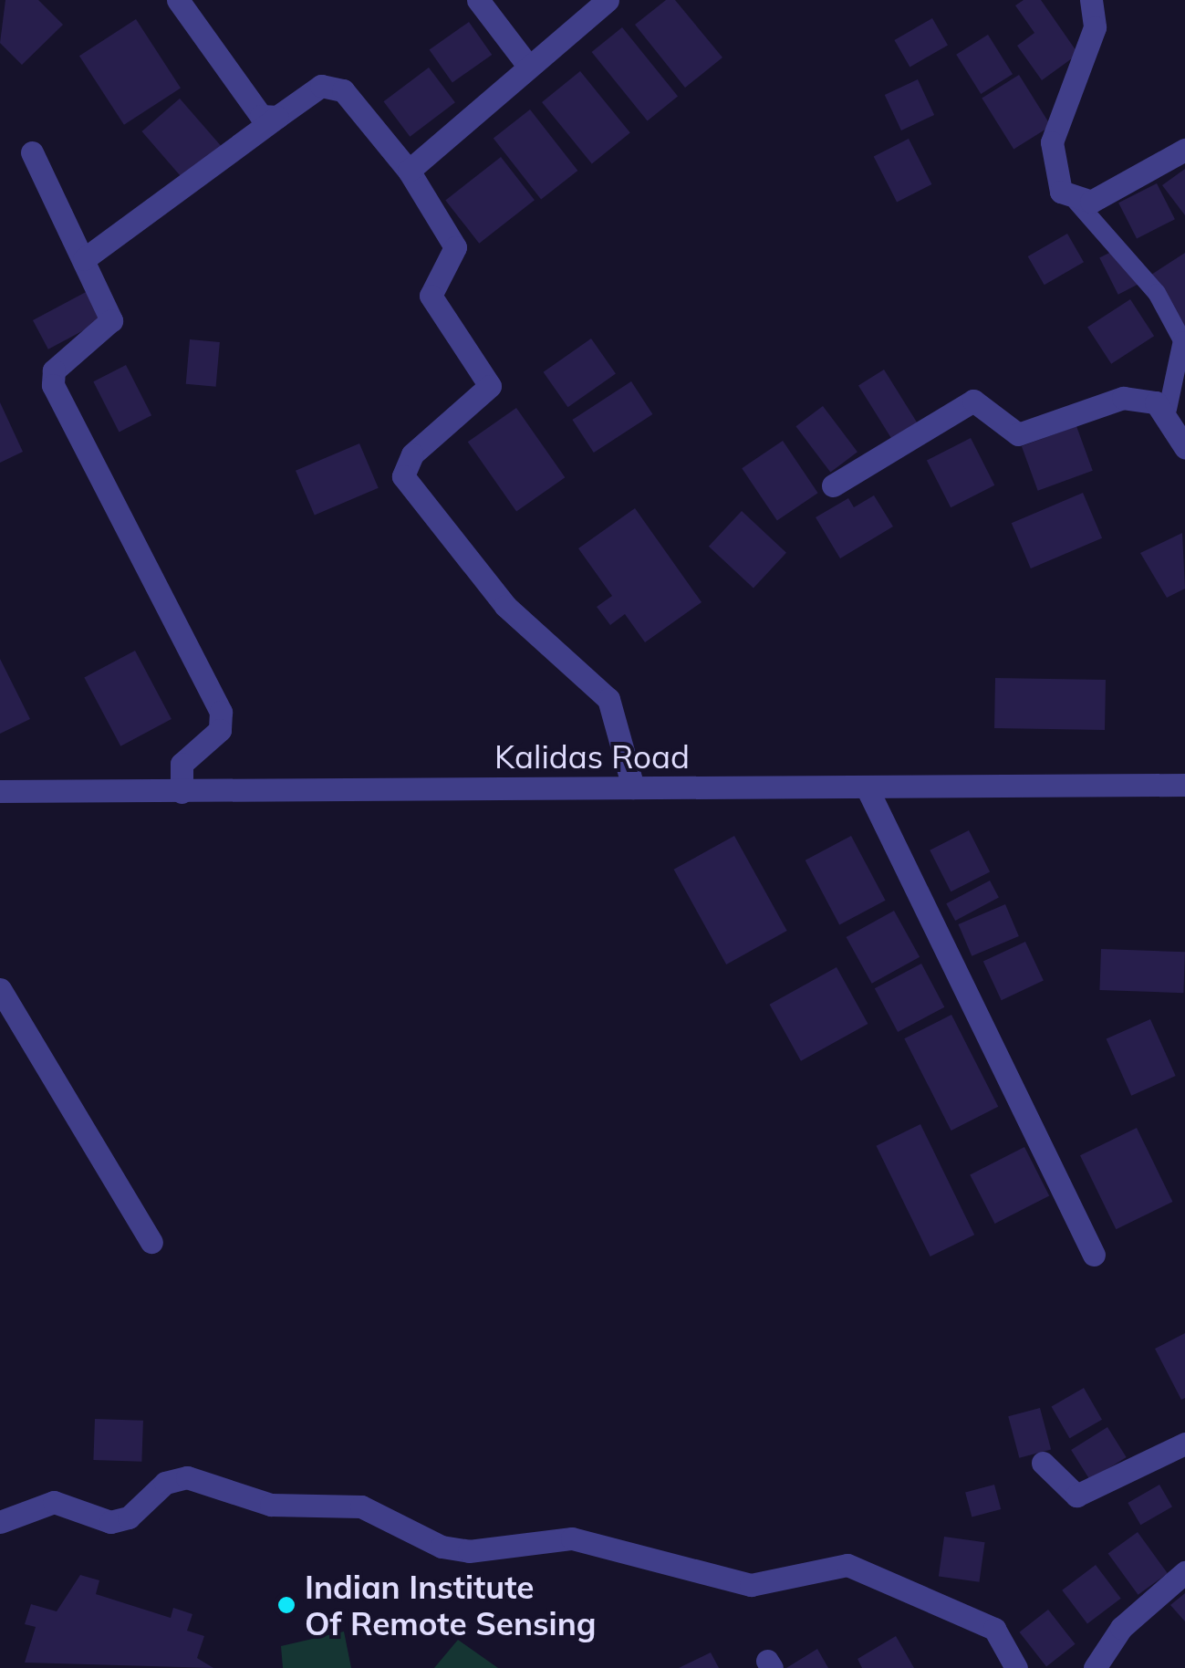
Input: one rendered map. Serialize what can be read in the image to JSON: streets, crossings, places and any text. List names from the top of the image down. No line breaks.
{"streets":{"street":["Kalidas Road"]},"places":["Indian Institute Of Remote Sensing"]}
